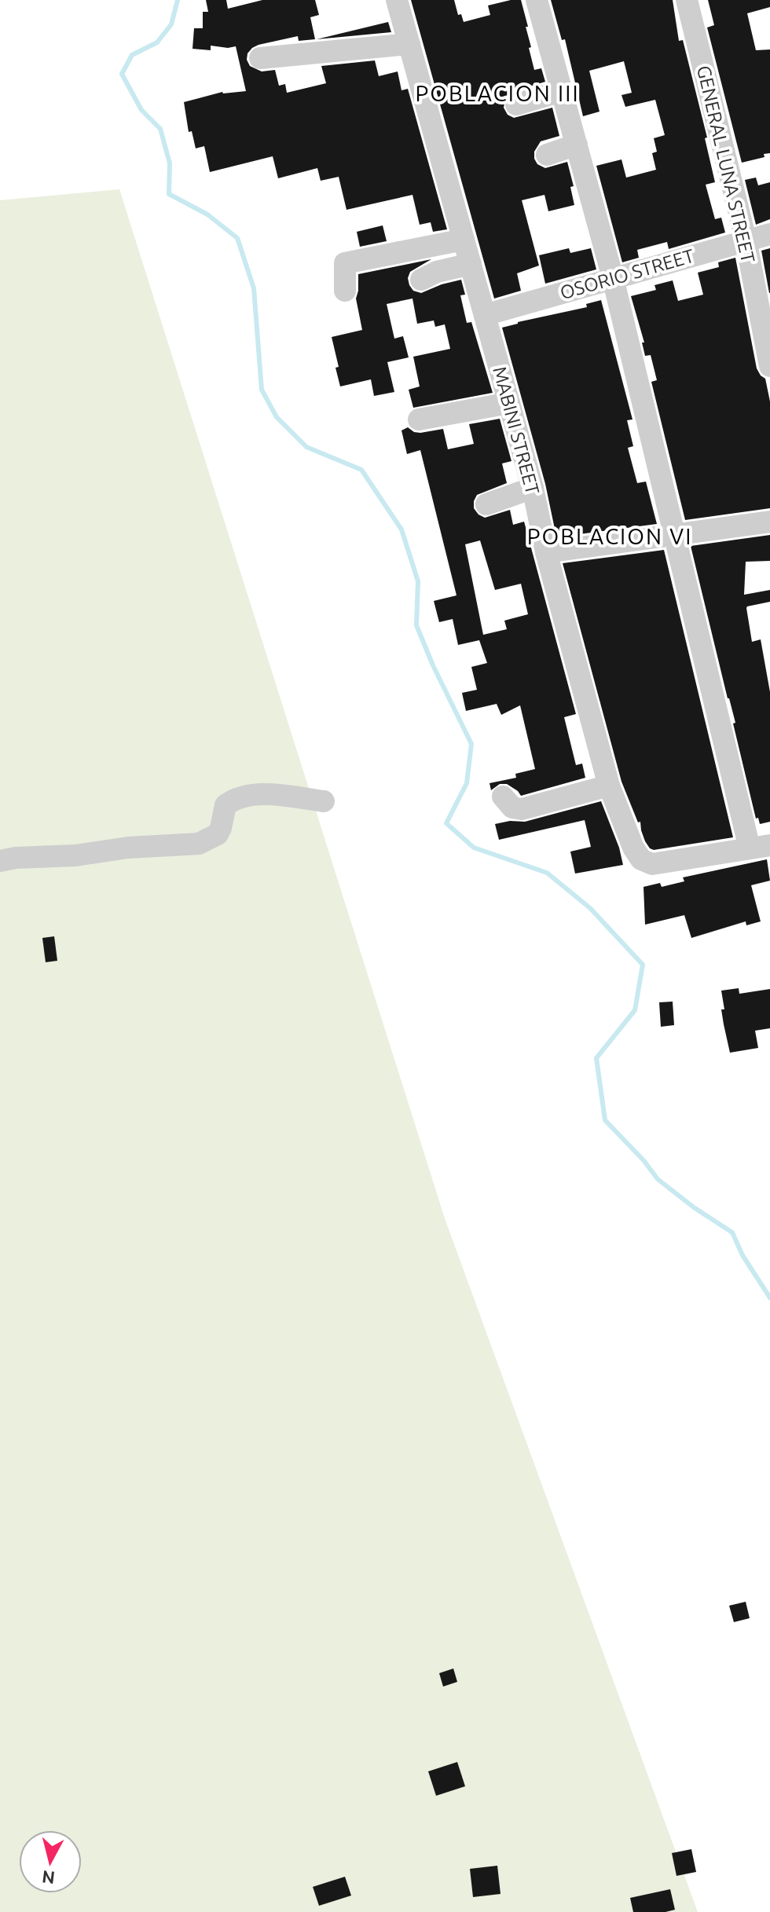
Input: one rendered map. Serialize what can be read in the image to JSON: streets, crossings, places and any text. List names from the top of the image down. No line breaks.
{"streets":{"street":["GENERAL LUNA STREET","OSORIO STREET","MABINI STREET"]},"crossings":[["GENERAL LUNA STREET","OSORIO STREET"],["OSORIO STREET","MABINI STREET"]],"districts":["POBLACION III","POBLACION VI"],"north":"bottom"}
